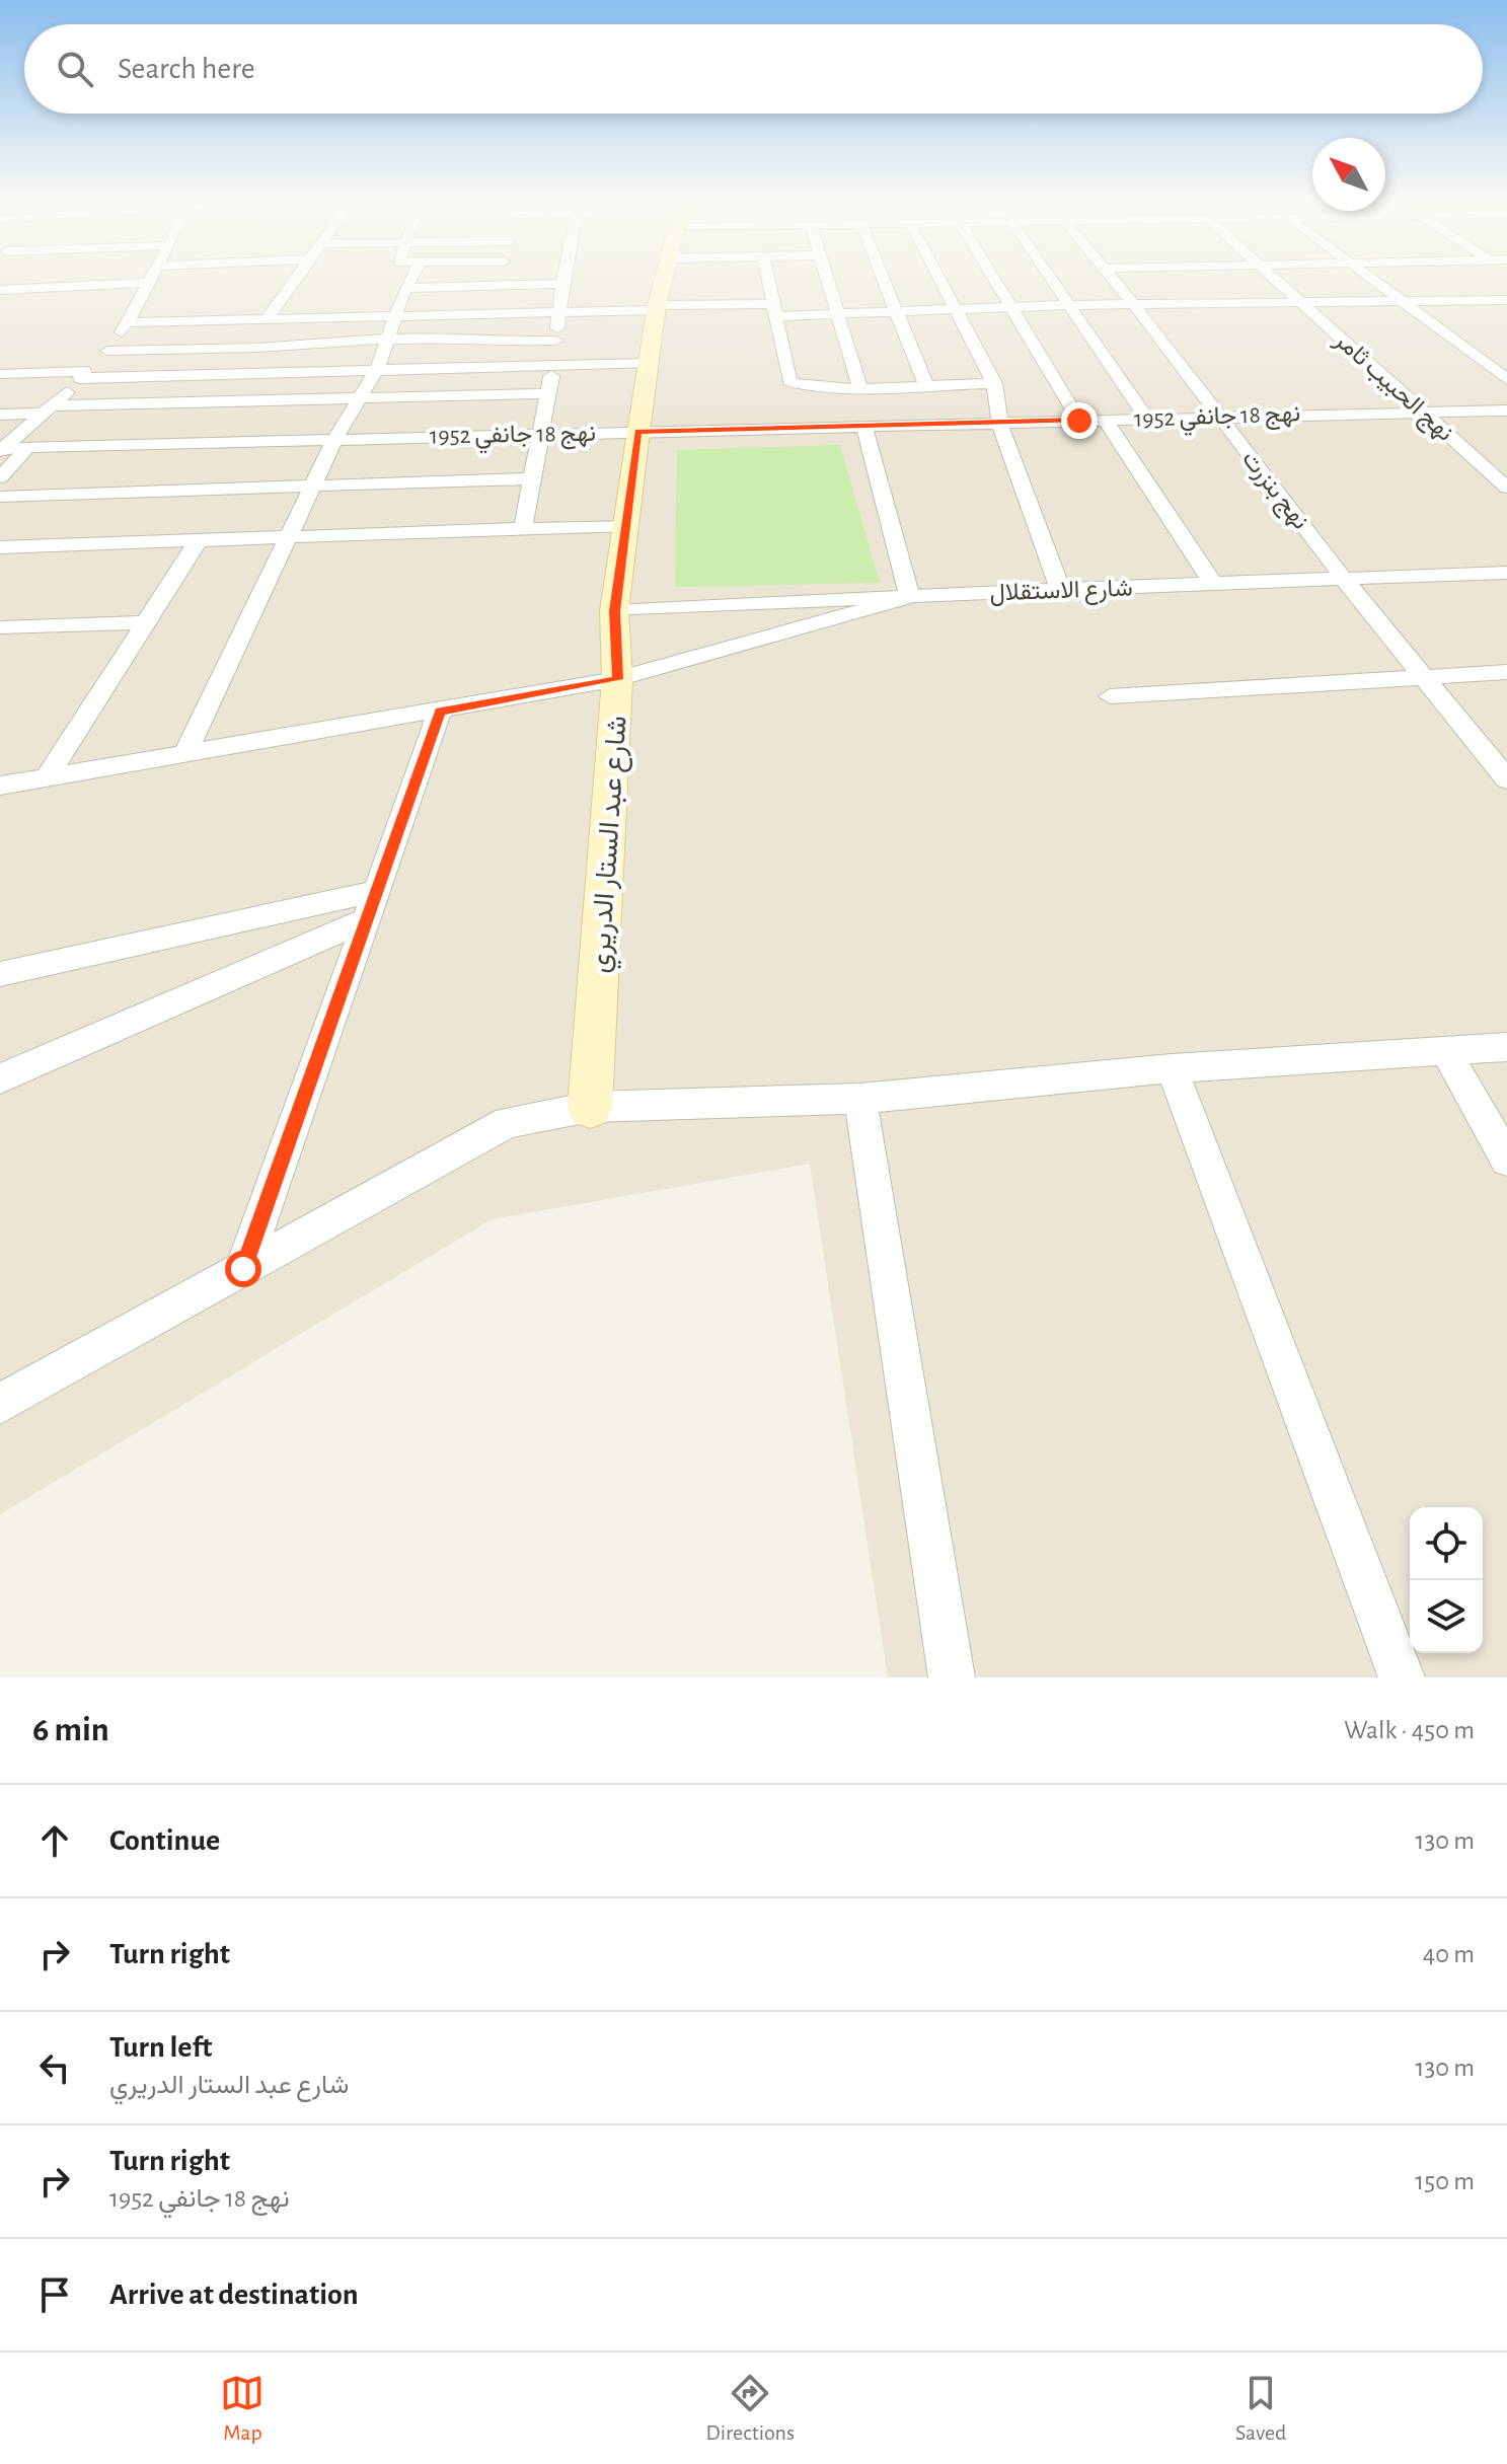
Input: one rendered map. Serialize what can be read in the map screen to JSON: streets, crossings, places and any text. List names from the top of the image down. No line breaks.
{"streets":{"street":["نهج الحبيب ثامر","نهج 18 جانفي 1952","نهج بنزرت","شارع الاستقلال","شارع عبد الستار الدريري"]},"crossings":[["نهج الحبيب ثامر","نهج 18 جانفي 1952"],["نهج 18 جانفي 1952","نهج بنزرت"],["نهج 18 جانفي 1952","شارع عبد الستار الدريري"],["نهج بنزرت","شارع الاستقلال"],["شارع الاستقلال","شارع عبد الستار الدريري"]],"north":"top left","page":{"search":"Search here","heading":["6 min","Walk · 450 m"],"list":[["Continue","130 m"],["Turn right","40 m"],["Turn left","شارع عبد الستار الدريري","130 m"],["Turn right","نهج 18 جانفي 1952","150 m"],"Arrive at destination"],"nav":["Map","Directions","Saved"]}}
